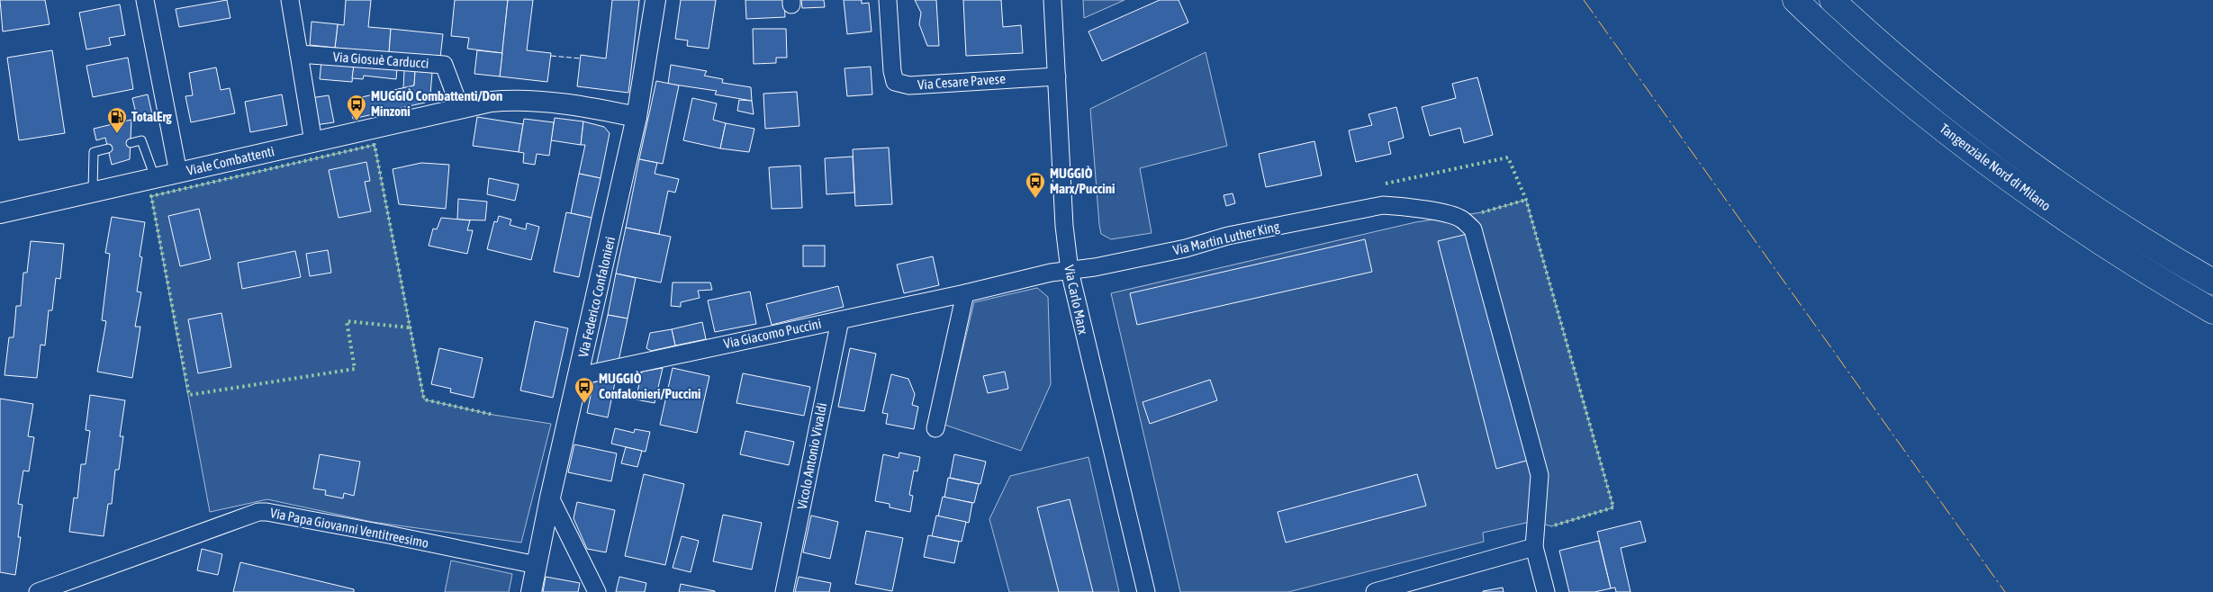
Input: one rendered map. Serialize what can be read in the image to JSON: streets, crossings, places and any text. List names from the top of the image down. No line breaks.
{"streets":{"highway":["Tangenziale Nord di Milano"],"street":["Via Giosuè Carducci","Via Cesare Pavese","Viale Combattenti","Via Martin Luther King","Via Federico Confalonieri","Via Carlo Marx","Via Giacomo Puccini","Vicolo Antonio Vivaldi","Via Papa Giovanni Ventitreesimo"]},"crossings":[["Via Giosuè Carducci","Viale Combattenti"],["Via Cesare Pavese","Via Carlo Marx"],["Viale Combattenti","Via Federico Confalonieri"],["Via Martin Luther King","Via Carlo Marx"],["Via Martin Luther King","Via Giacomo Puccini"],["Via Federico Confalonieri","Via Giacomo Puccini"],["Via Federico Confalonieri","Via Papa Giovanni Ventitreesimo"],["Via Carlo Marx","Via Giacomo Puccini"],["Via Giacomo Puccini","Vicolo Antonio Vivaldi"]],"places":{"bus stop":["MUGGIÒ Combattenti/Don Minzoni","MUGGIÒ Marx/Puccini","MUGGIÒ Confalonieri/Puccini"],"fuel station":["TotalErg"]}}
